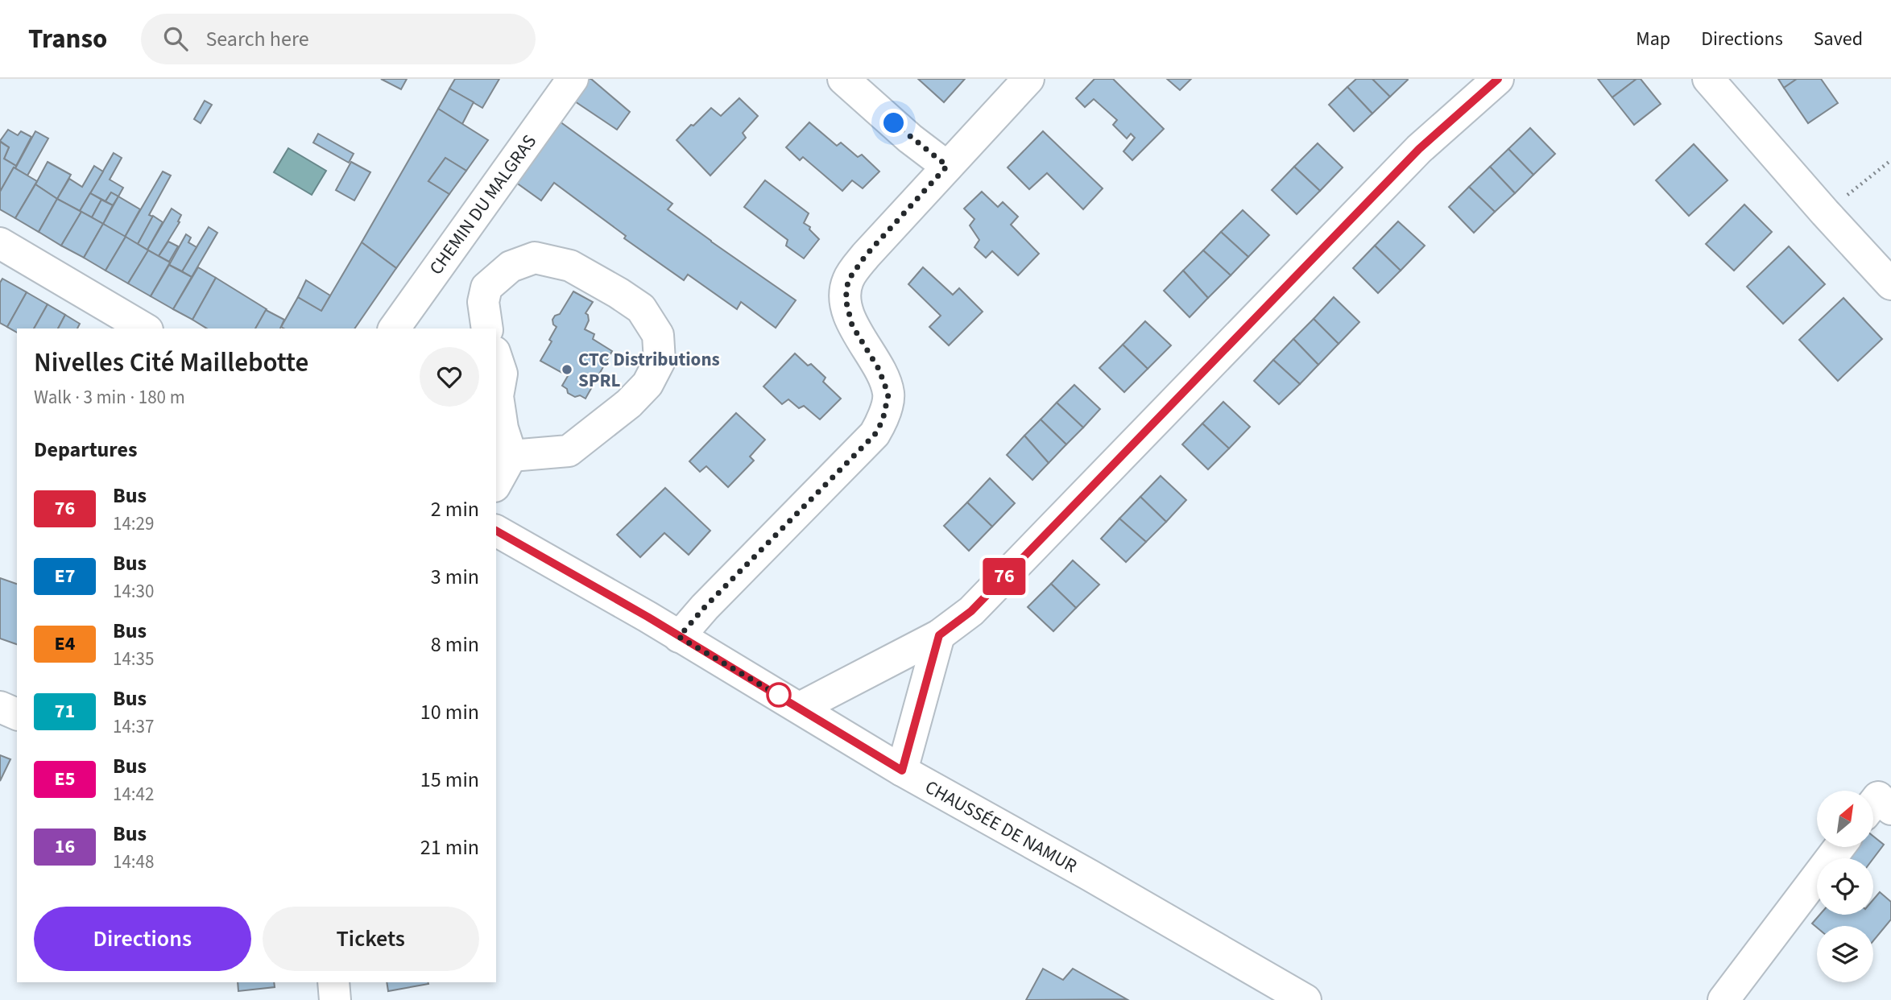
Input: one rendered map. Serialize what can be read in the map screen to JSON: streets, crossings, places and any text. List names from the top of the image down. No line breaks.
{"streets":{"street":["CHEMIN DU MALGRAS","CHAUSSÉE DE NAMUR"]},"places":["CTC Distributions SPRL"],"lines":["bus line 76"],"north":"top right","page":{"header":"Transo","search":"Search here","nav":["Map","Directions","Saved"],"on_map":"76","heading":[["Nivelles Cité Maillebotte","Walk · 3 min · 180 m"],"Departures"],"list":[{"mark":"76","name":"Bus","note":"14:29","value":"2 min"},{"mark":"E7","name":"Bus","note":"14:30","value":"3 min"},{"mark":"E4","name":"Bus","note":"14:35","value":"8 min"},{"mark":"71","name":"Bus","note":"14:37","value":"10 min"},{"mark":"E5","name":"Bus","note":"14:42","value":"15 min"},{"mark":"16","name":"Bus","note":"14:48","value":"21 min"}],"buttons":["Directions","Tickets"]}}
